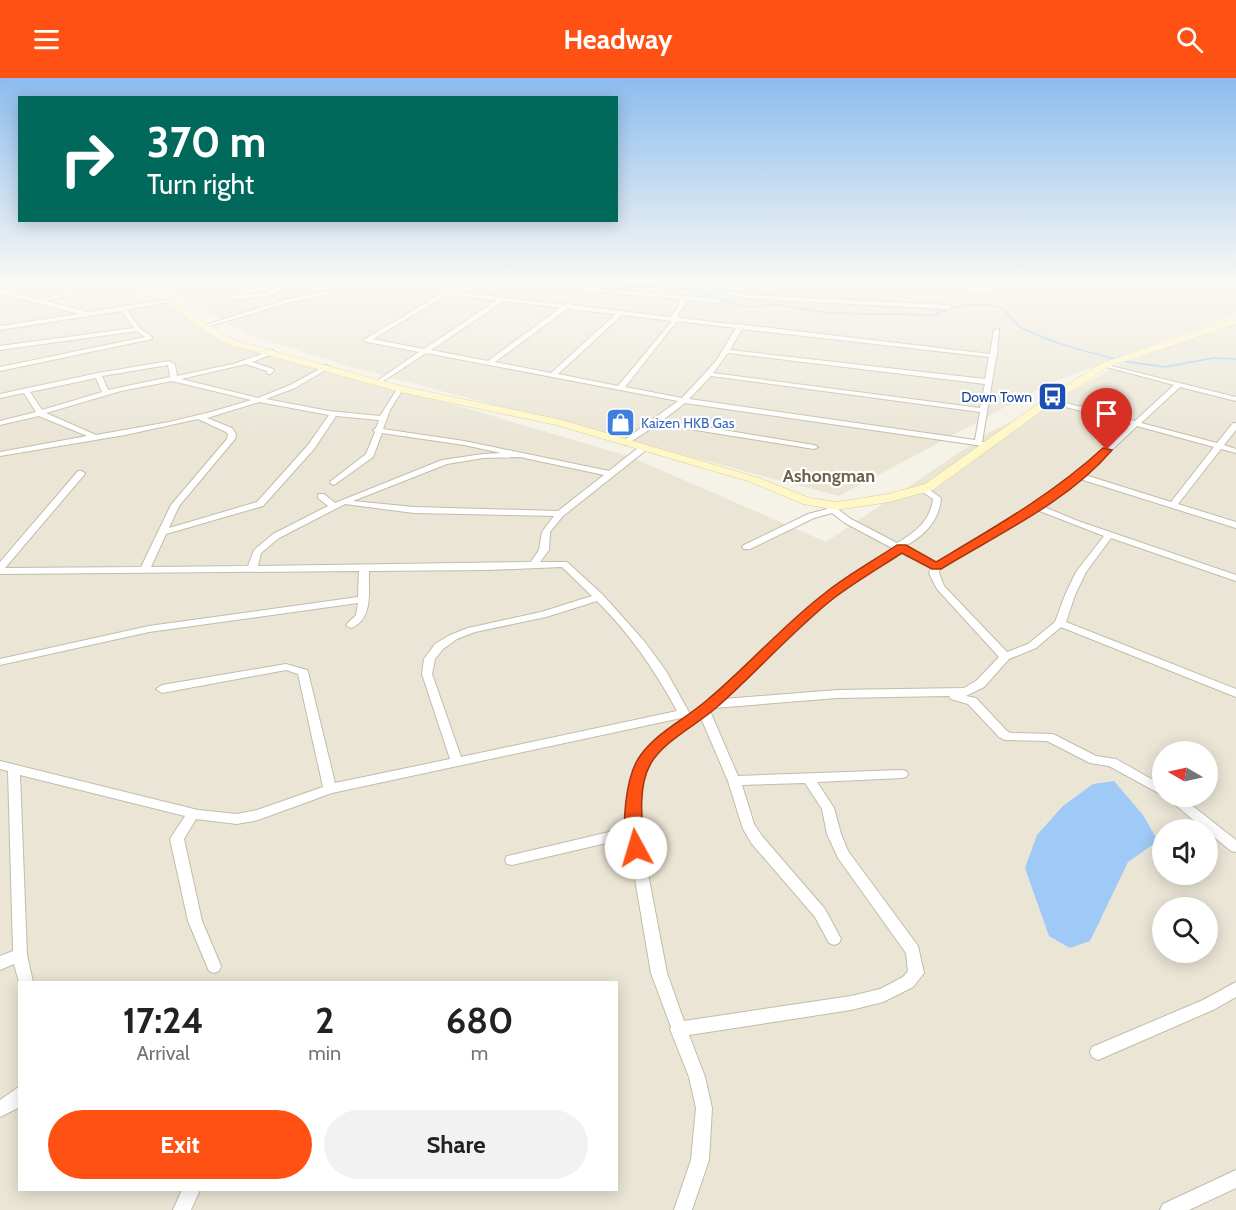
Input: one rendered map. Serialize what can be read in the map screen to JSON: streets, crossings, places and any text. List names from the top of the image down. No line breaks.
{"districts":["Ashongman"],"places":{"bus stop":["Down Town"],"shop":["Kaizen HKB Gas"]},"north":"left","page":{"header":"Headway","turn":["370 m","Turn right"],"eta":["17:24","Arrival","2","min","680","m"],"buttons":["Exit","Share"]}}
